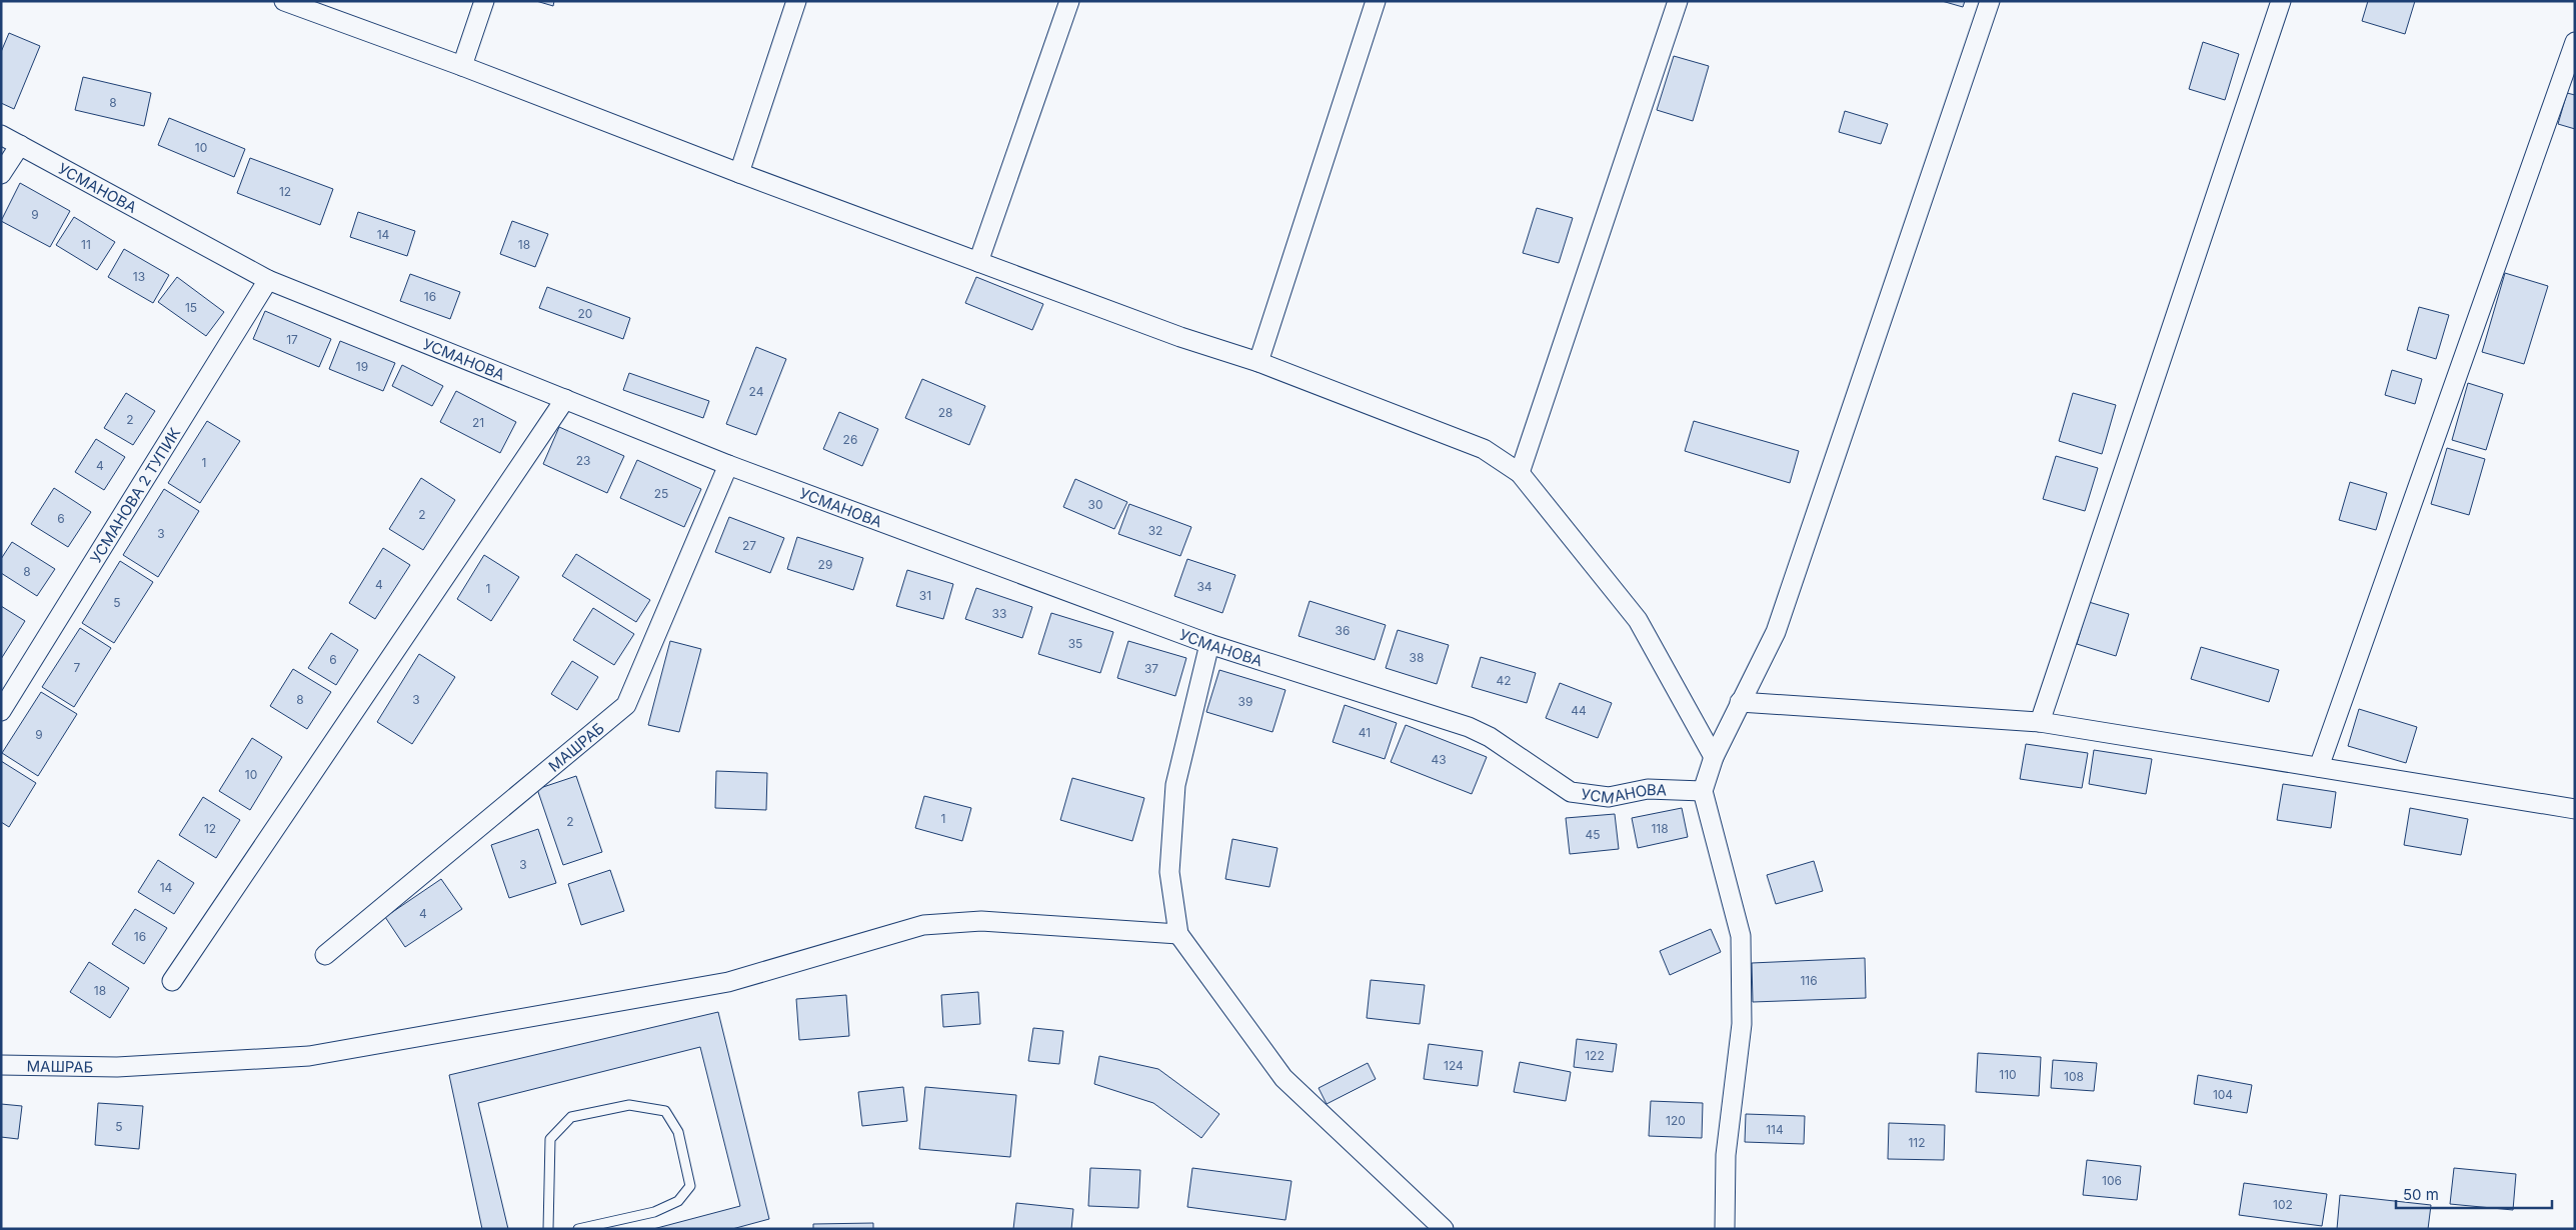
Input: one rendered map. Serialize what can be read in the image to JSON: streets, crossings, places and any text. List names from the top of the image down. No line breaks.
{"streets":{"street":["УСМАНОВА","УСМАНОВА 2 ТУПИК","МАШРАБ"]},"crossings":[["УСМАНОВА","УСМАНОВА 2 ТУПИК"],["УСМАНОВА","МАШРАБ"]],"house_numbers":["8","10","12","9","14","11","18","13","16","15","20","17","19","24","28","2","21","26","23","1","4","25","30","2","6","32","3","27","29","8","4","34","1","31","5","33","36","35","38","6","7","37","42","8","3","39","44","41","9","43","10","1","2","12","118","45","3","14","4","16","116","18","122","124","110","108","104","120","5","114","112","106","102"],"scale_bar":"50 m"}
